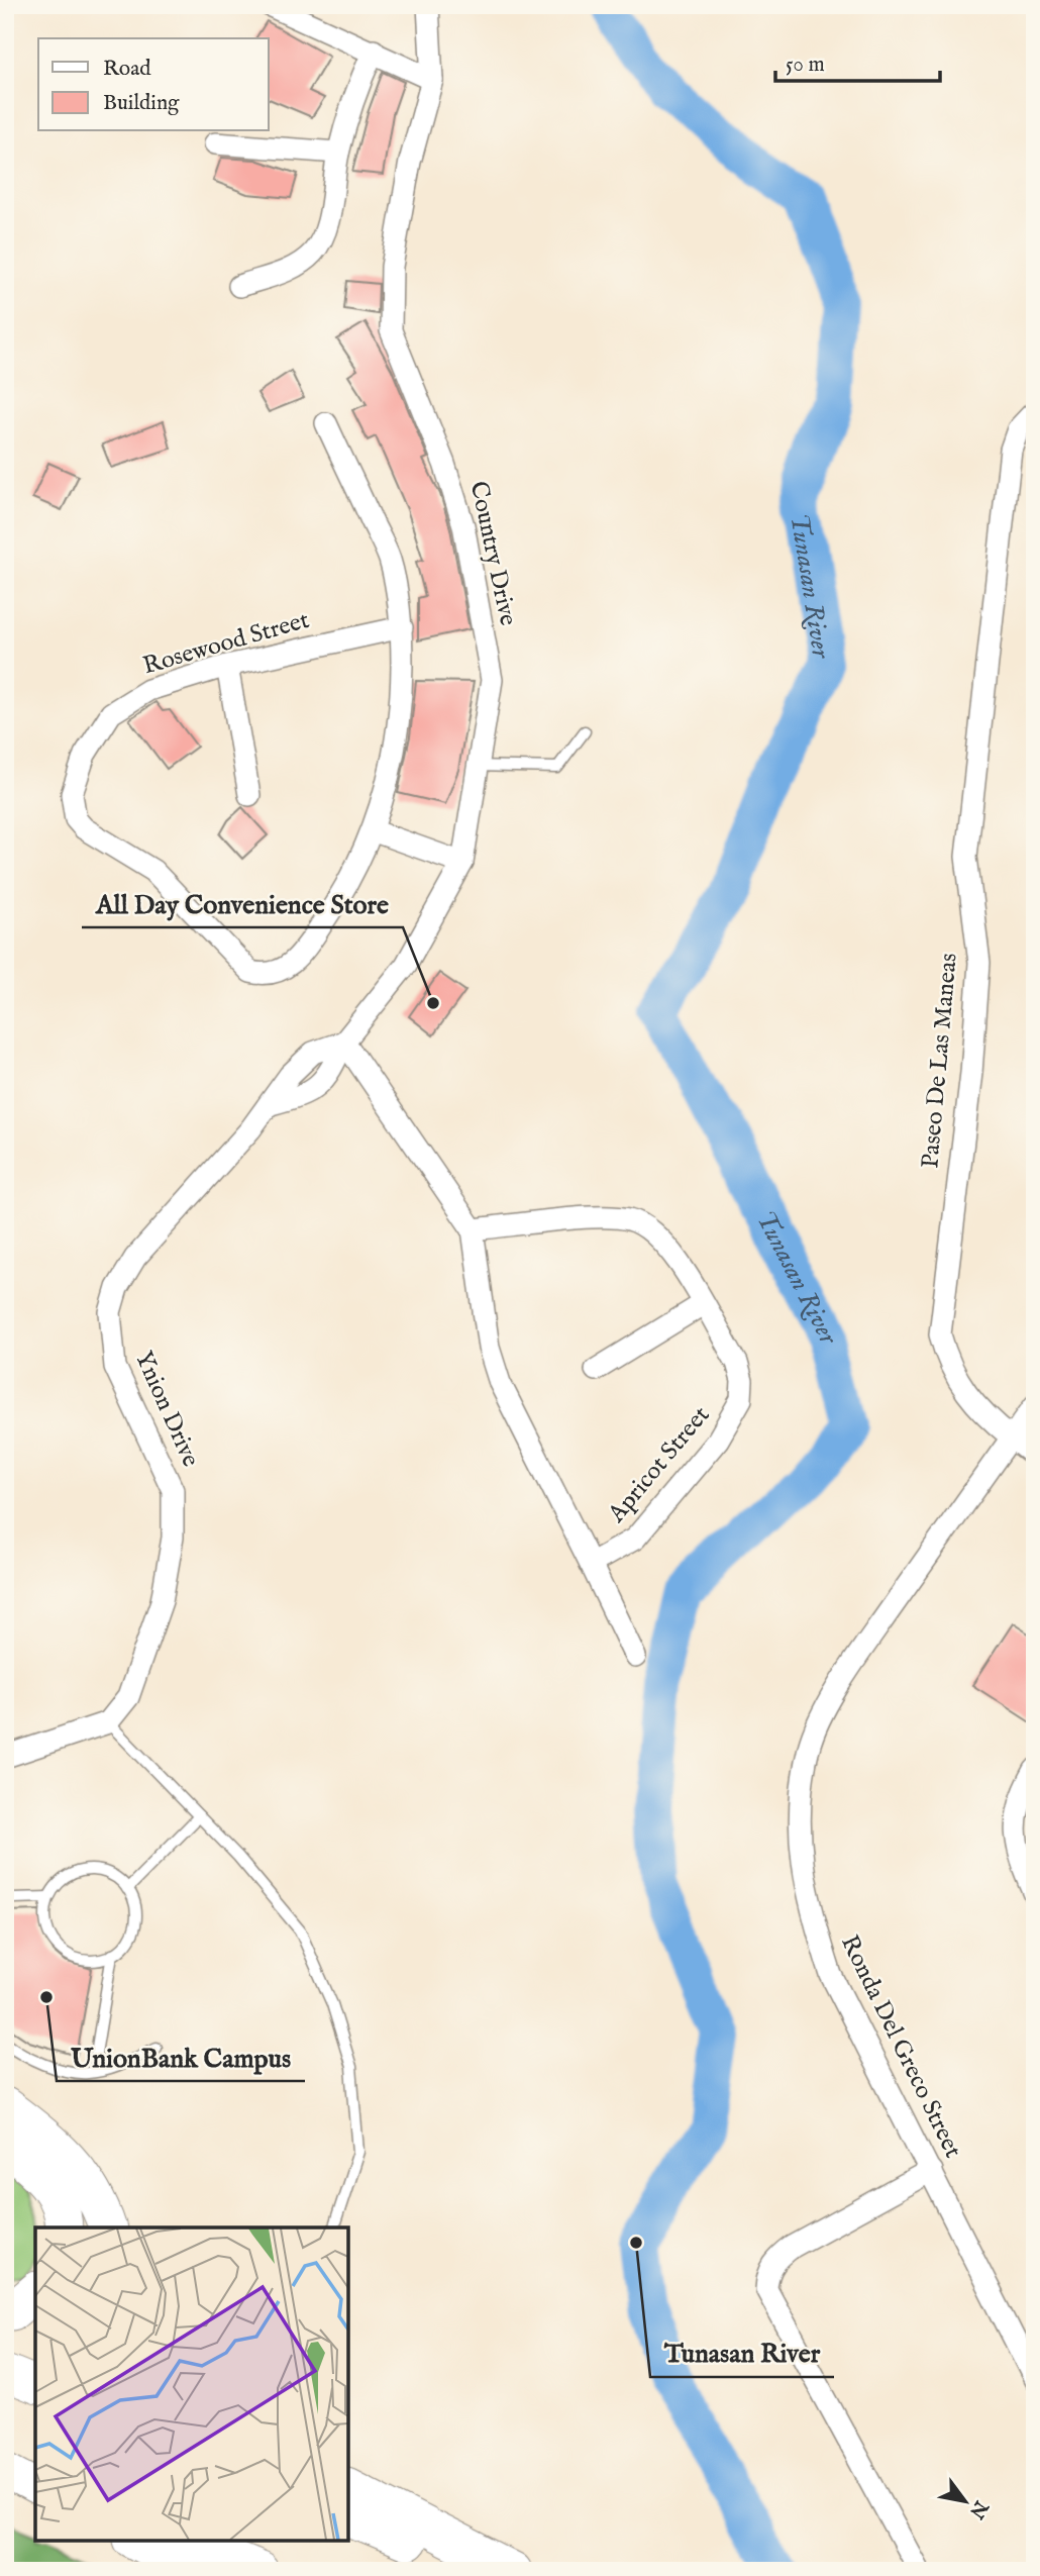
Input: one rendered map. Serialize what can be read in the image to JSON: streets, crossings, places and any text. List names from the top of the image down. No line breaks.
{"streets":{"street":["Country Drive","Rosewood Street","Paseo De Las Maneas","Ynion Drive","Apricot Street","Ronda Del Greco Street"]},"crossings":[["Country Drive","Ynion Drive"],["Country Drive","Apricot Street"],["Paseo De Las Maneas","Ronda Del Greco Street"],["Ynion Drive","Apricot Street"]],"water":["Tunasan River"],"places":["All Day Convenience Store","UnionBank Campus","Tunasan River"],"legend":["Road","Building"],"scale_bar":"50 m","north":"bottom right"}
